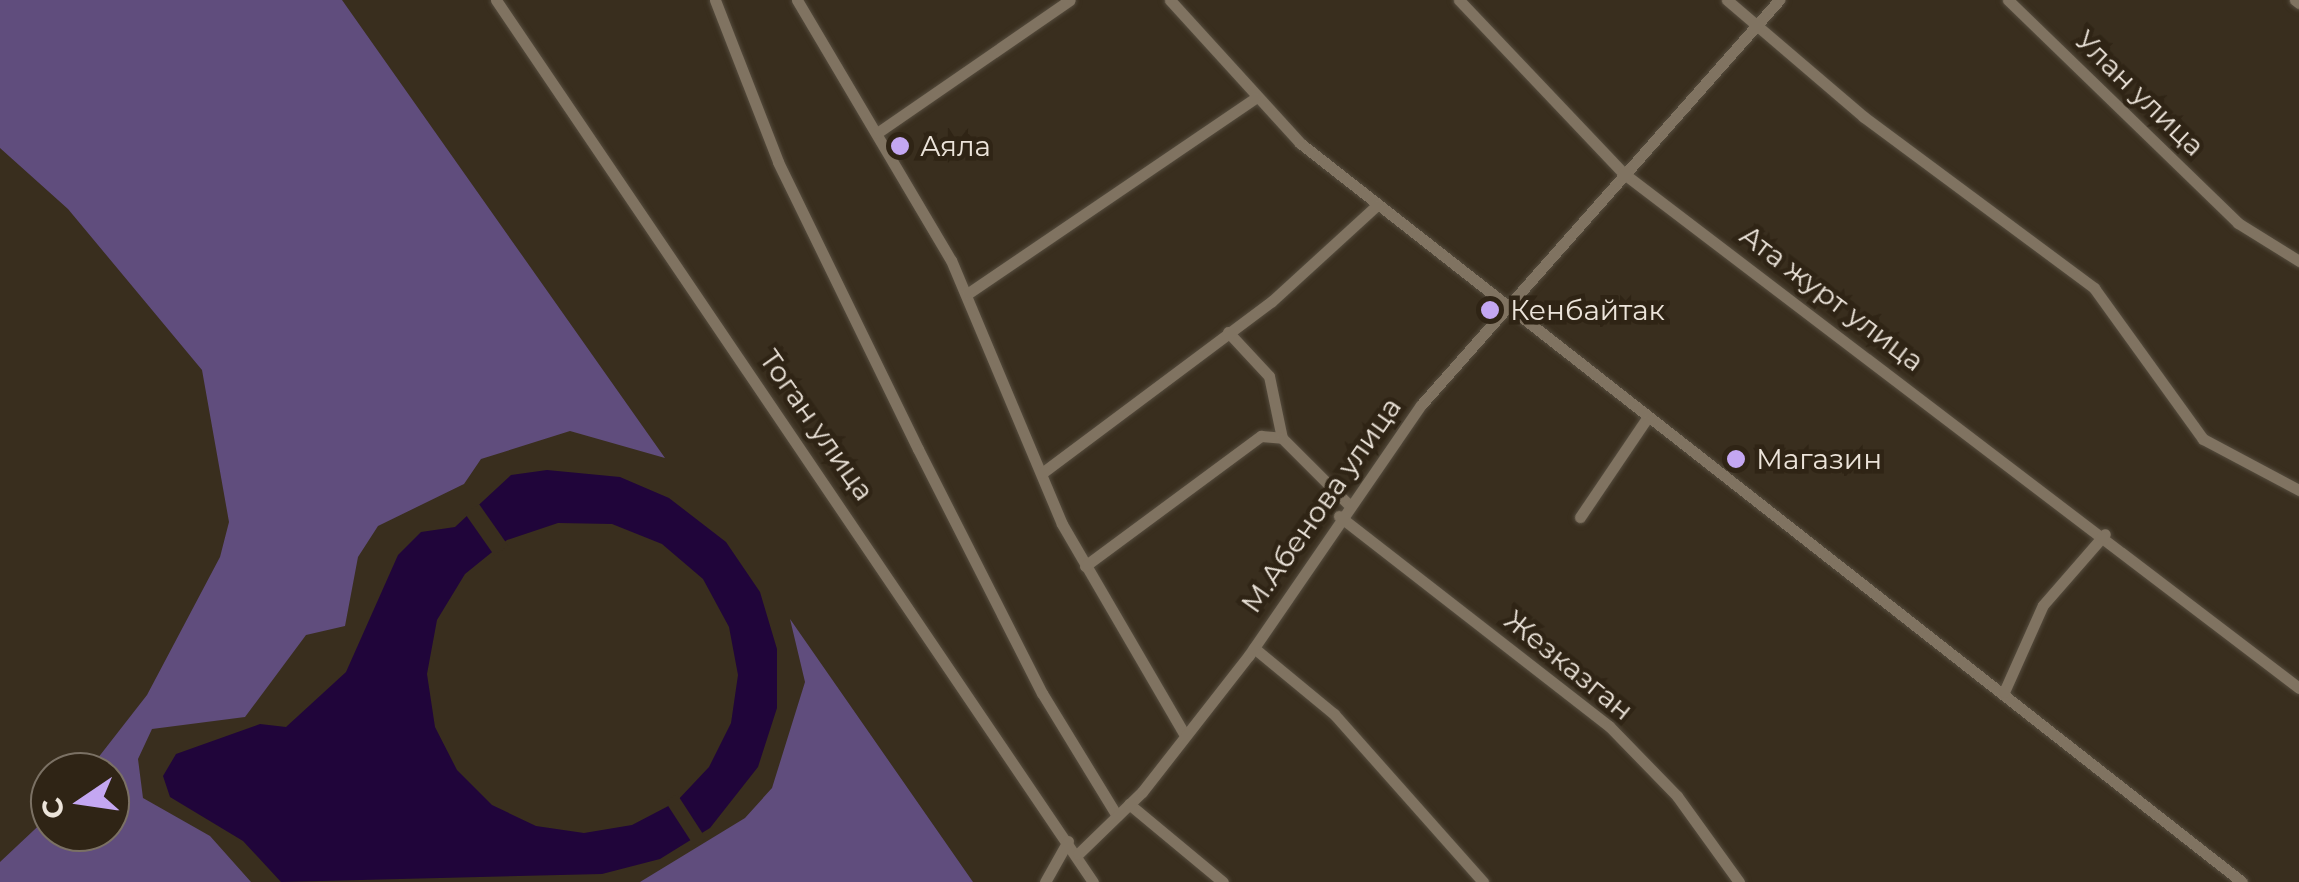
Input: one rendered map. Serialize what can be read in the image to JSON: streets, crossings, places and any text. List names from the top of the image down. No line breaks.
{"streets":{"street":["Улан улица","Ата журт улица","Тоган улица","М.Абенова улица","Жезказган"]},"crossings":[["Ата журт улица","М.Абенова улица"],["Тоган улица","М.Абенова улица"],["М.Абенова улица","Жезказган"]],"places":["Аяла","Кенбайтак","Магазин"],"north":"left"}
